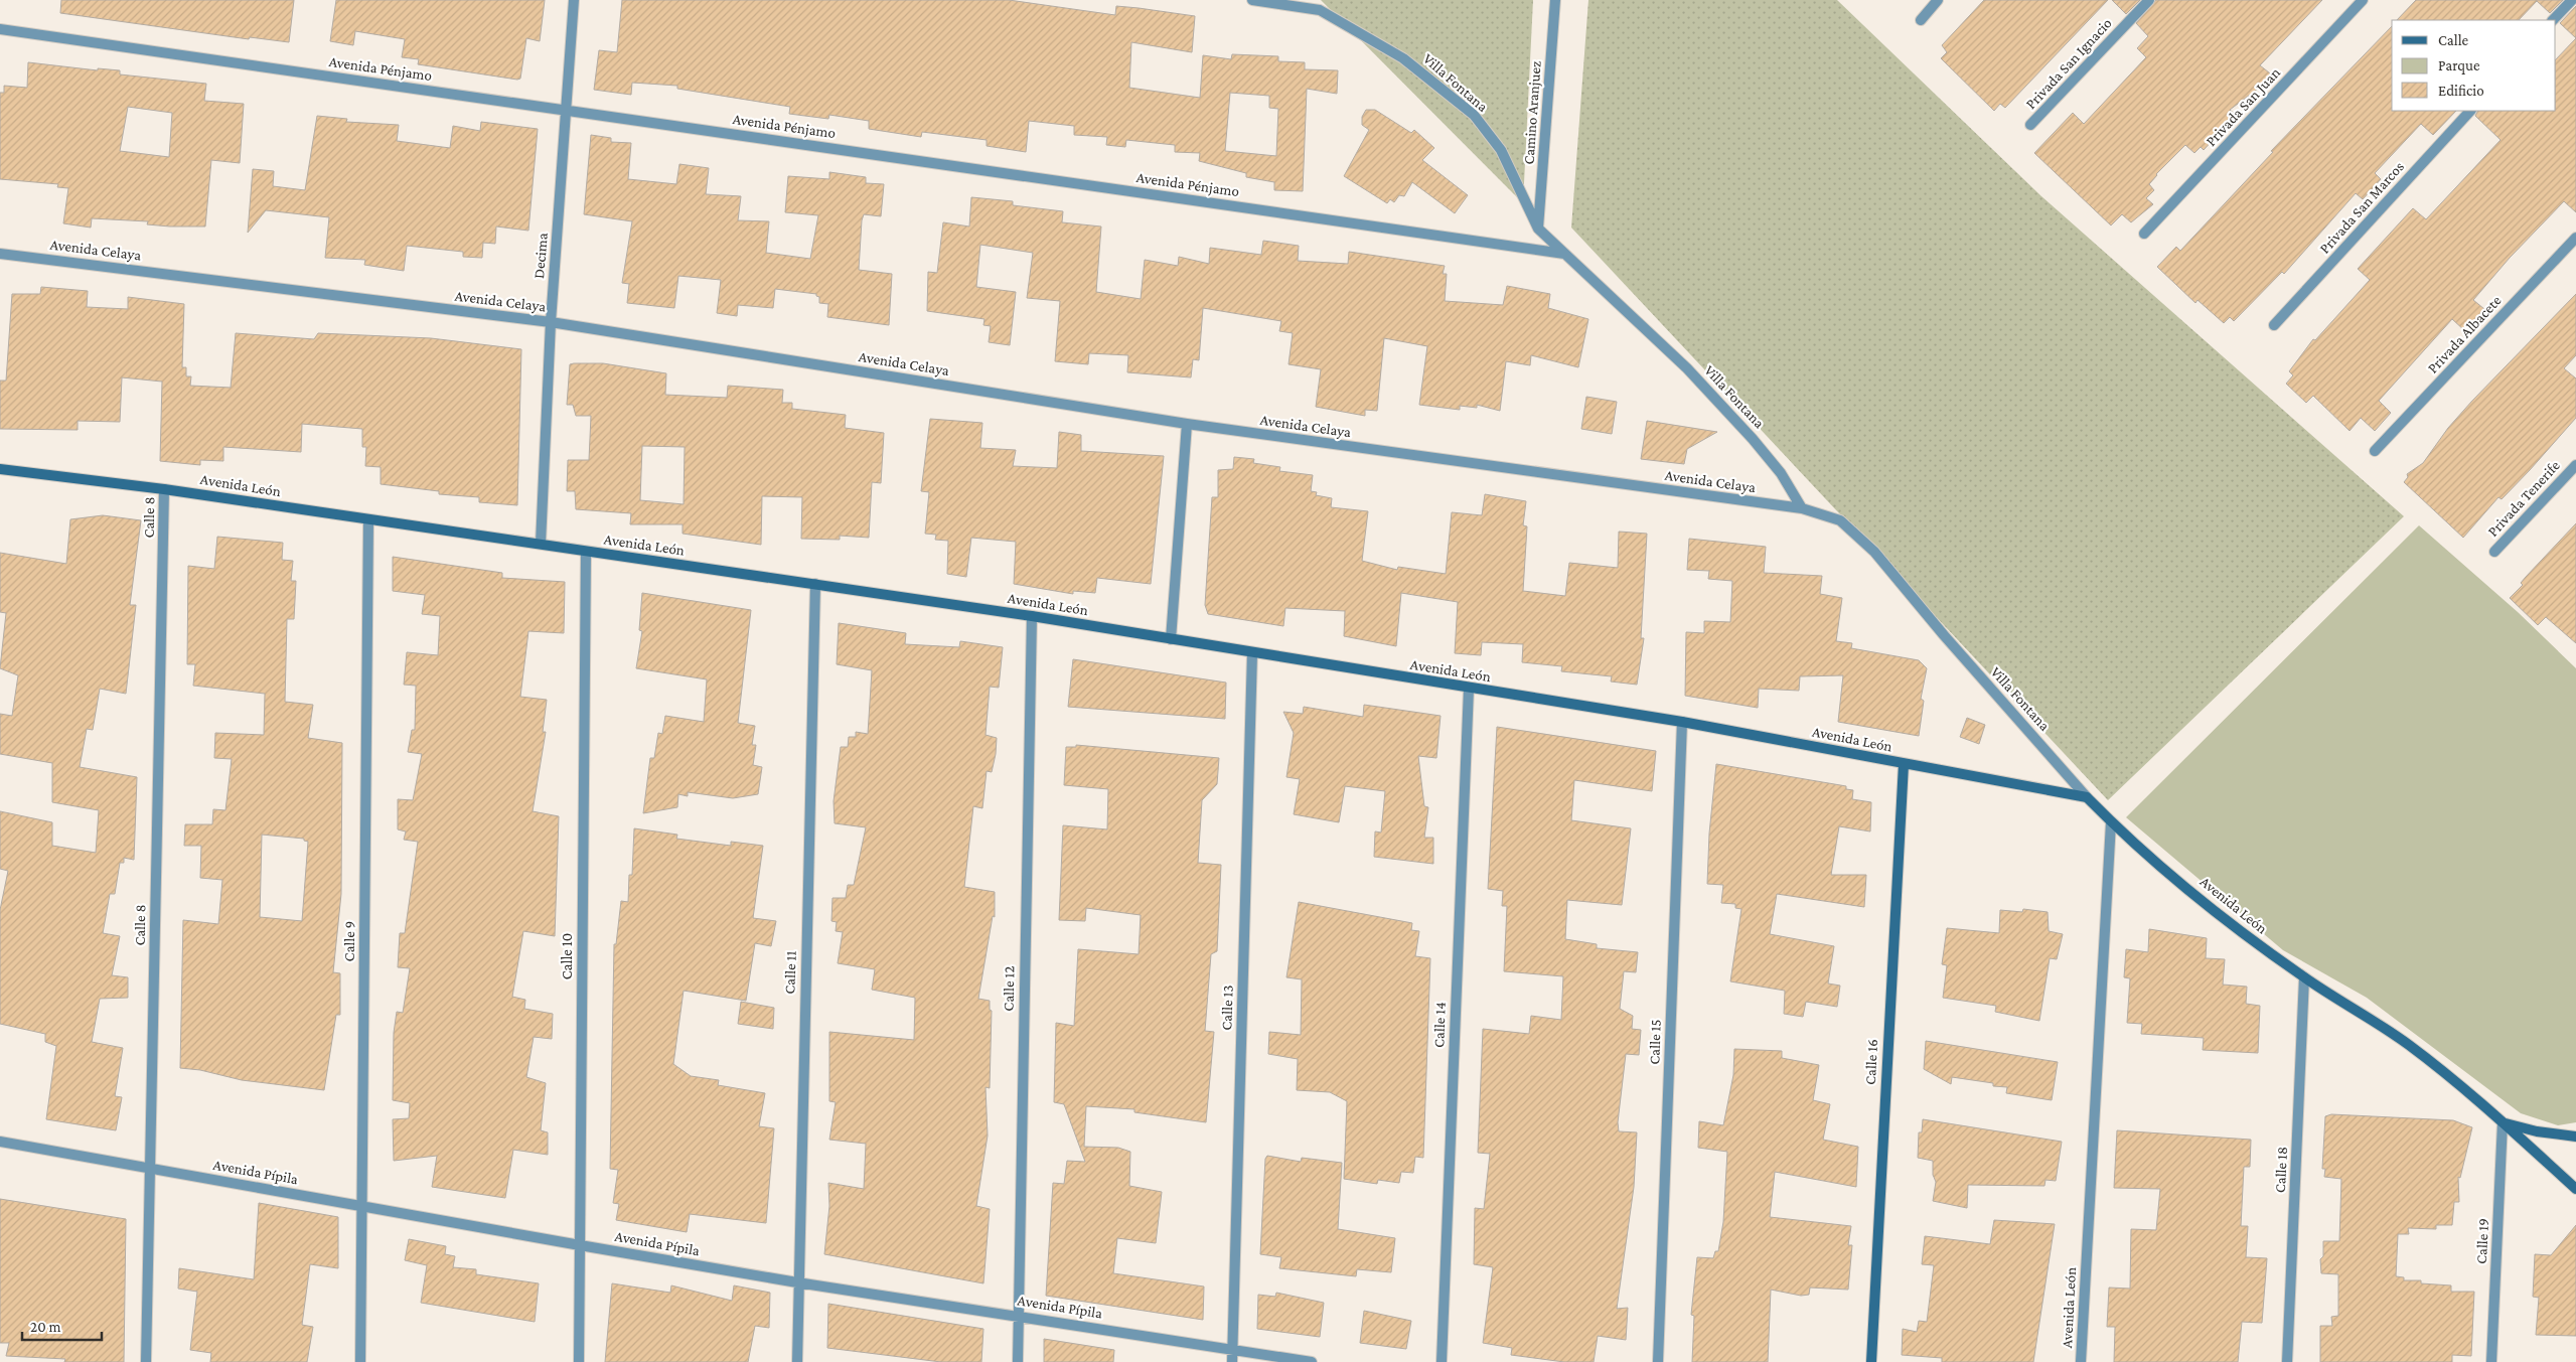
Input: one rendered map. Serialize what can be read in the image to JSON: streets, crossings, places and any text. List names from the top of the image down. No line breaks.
{"streets":{"street":["Privada San Ignacio","Avenida Pénjamo","Villa Fontana","Privada San Juan","Camino Aranjuez","Privada San Marcos","Avenida Celaya","Decima","Privada Albacete","Avenida León","Privada Tenerife","Calle 8","Calle 9","Calle 10","Calle 11","Calle 12","Calle 13","Calle 14","Calle 15","Calle 16","Calle 18","Avenida Pípila","Calle 19"]},"crossings":[["Avenida Pénjamo","Villa Fontana"],["Avenida Pénjamo","Decima"],["Villa Fontana","Camino Aranjuez"],["Villa Fontana","Avenida Celaya"],["Villa Fontana","Avenida León"],["Avenida Celaya","Decima"],["Decima","Avenida León"],["Avenida León","Calle 8"],["Avenida León","Calle 9"],["Avenida León","Calle 10"],["Avenida León","Calle 11"],["Avenida León","Calle 12"],["Avenida León","Calle 13"],["Avenida León","Calle 14"],["Avenida León","Calle 15"],["Avenida León","Calle 16"],["Avenida León","Calle 18"],["Avenida León","Calle 19"],["Calle 8","Avenida Pípila"],["Calle 9","Avenida Pípila"],["Calle 10","Avenida Pípila"],["Calle 11","Avenida Pípila"],["Calle 12","Avenida Pípila"],["Calle 13","Avenida Pípila"]],"legend":["Calle","Parque","Edificio"],"scale_bar":"20 m"}
